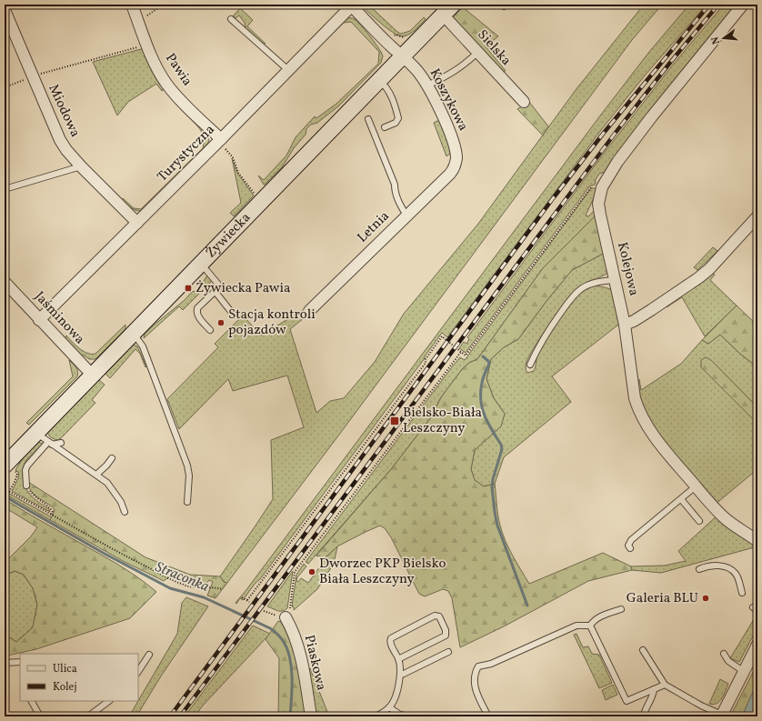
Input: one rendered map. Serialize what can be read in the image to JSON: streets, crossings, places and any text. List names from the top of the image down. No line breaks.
{"streets":{"main road":["Żywiecka"],"street":["Sielska","Pawia","Koszykowa","Miodowa","Turystyczna","Letnia","Kolejowa","Jaśminowa","Piaskowa"]},"crossings":[["Sielska","Żywiecka"],["Pawia","Turystyczna"],["Koszykowa","Turystyczna"],["Koszykowa","Letnia"],["Koszykowa","Żywiecka"],["Miodowa","Turystyczna"],["Turystyczna","Jaśminowa"],["Żywiecka","Jaśminowa"]],"water":["Straconka"],"places":{"transit":["Żywiecka Pawia","Bielsko-Biała Leszczyny"],"other":["Stacja kontroli pojazdów","Dworzec PKP Bielsko Biała Leszczyny","Galeria BLU"]},"legend":["Ulica","Kolej"],"north":"left"}
